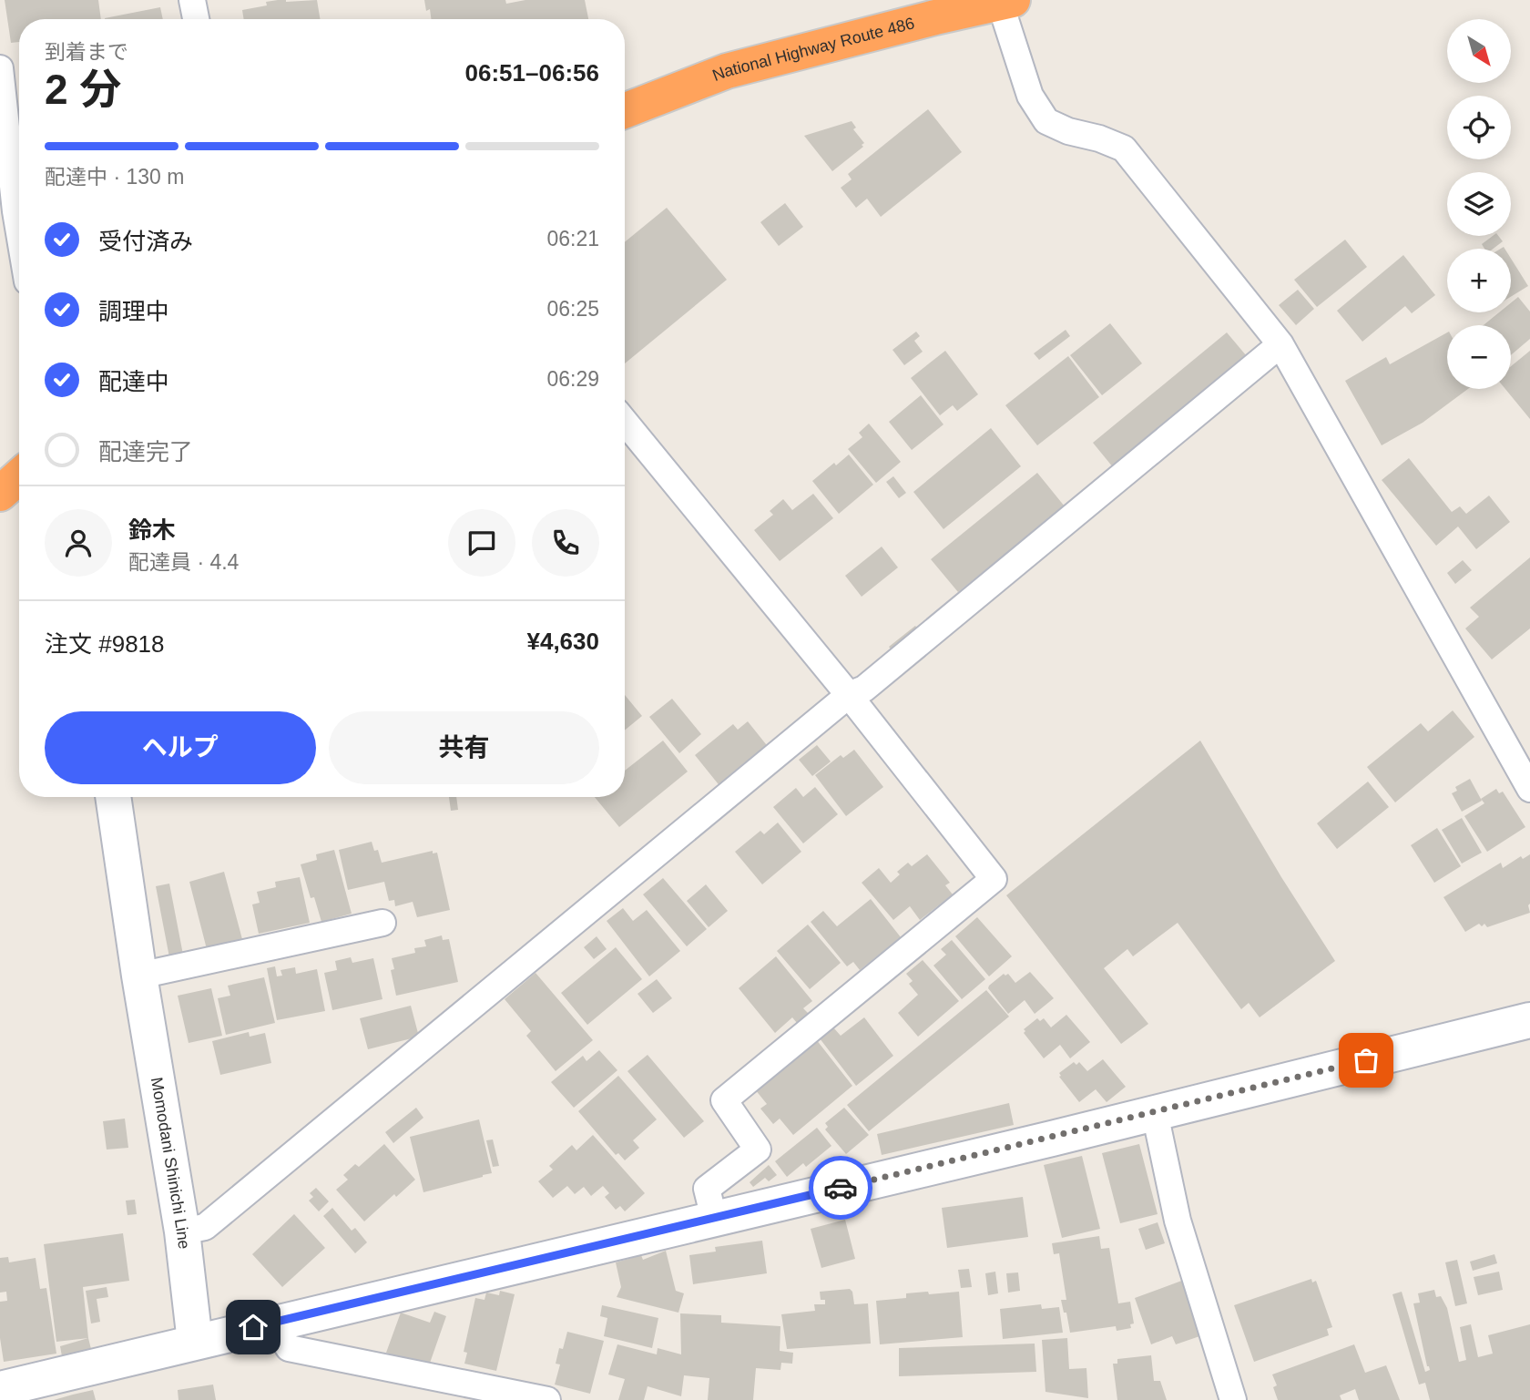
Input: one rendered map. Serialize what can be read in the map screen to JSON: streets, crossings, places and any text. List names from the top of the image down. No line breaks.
{"streets":{"highway":["National Highway Route 486"],"street":["Momodani Shinichi Line"]},"north":"bottom right","page":{"map_buttons":["+","−"],"heading":["2 分","到着まで","06:51–06:56"],"panel":["鈴木","配達員 · 4.4","注文 #9818","¥4,630"],"bar":"配達中 · 130 m","list":[["受付済み","06:21"],["調理中","06:25"],["配達中","06:29"],"配達完了"],"buttons":["ヘルプ","共有"]}}
